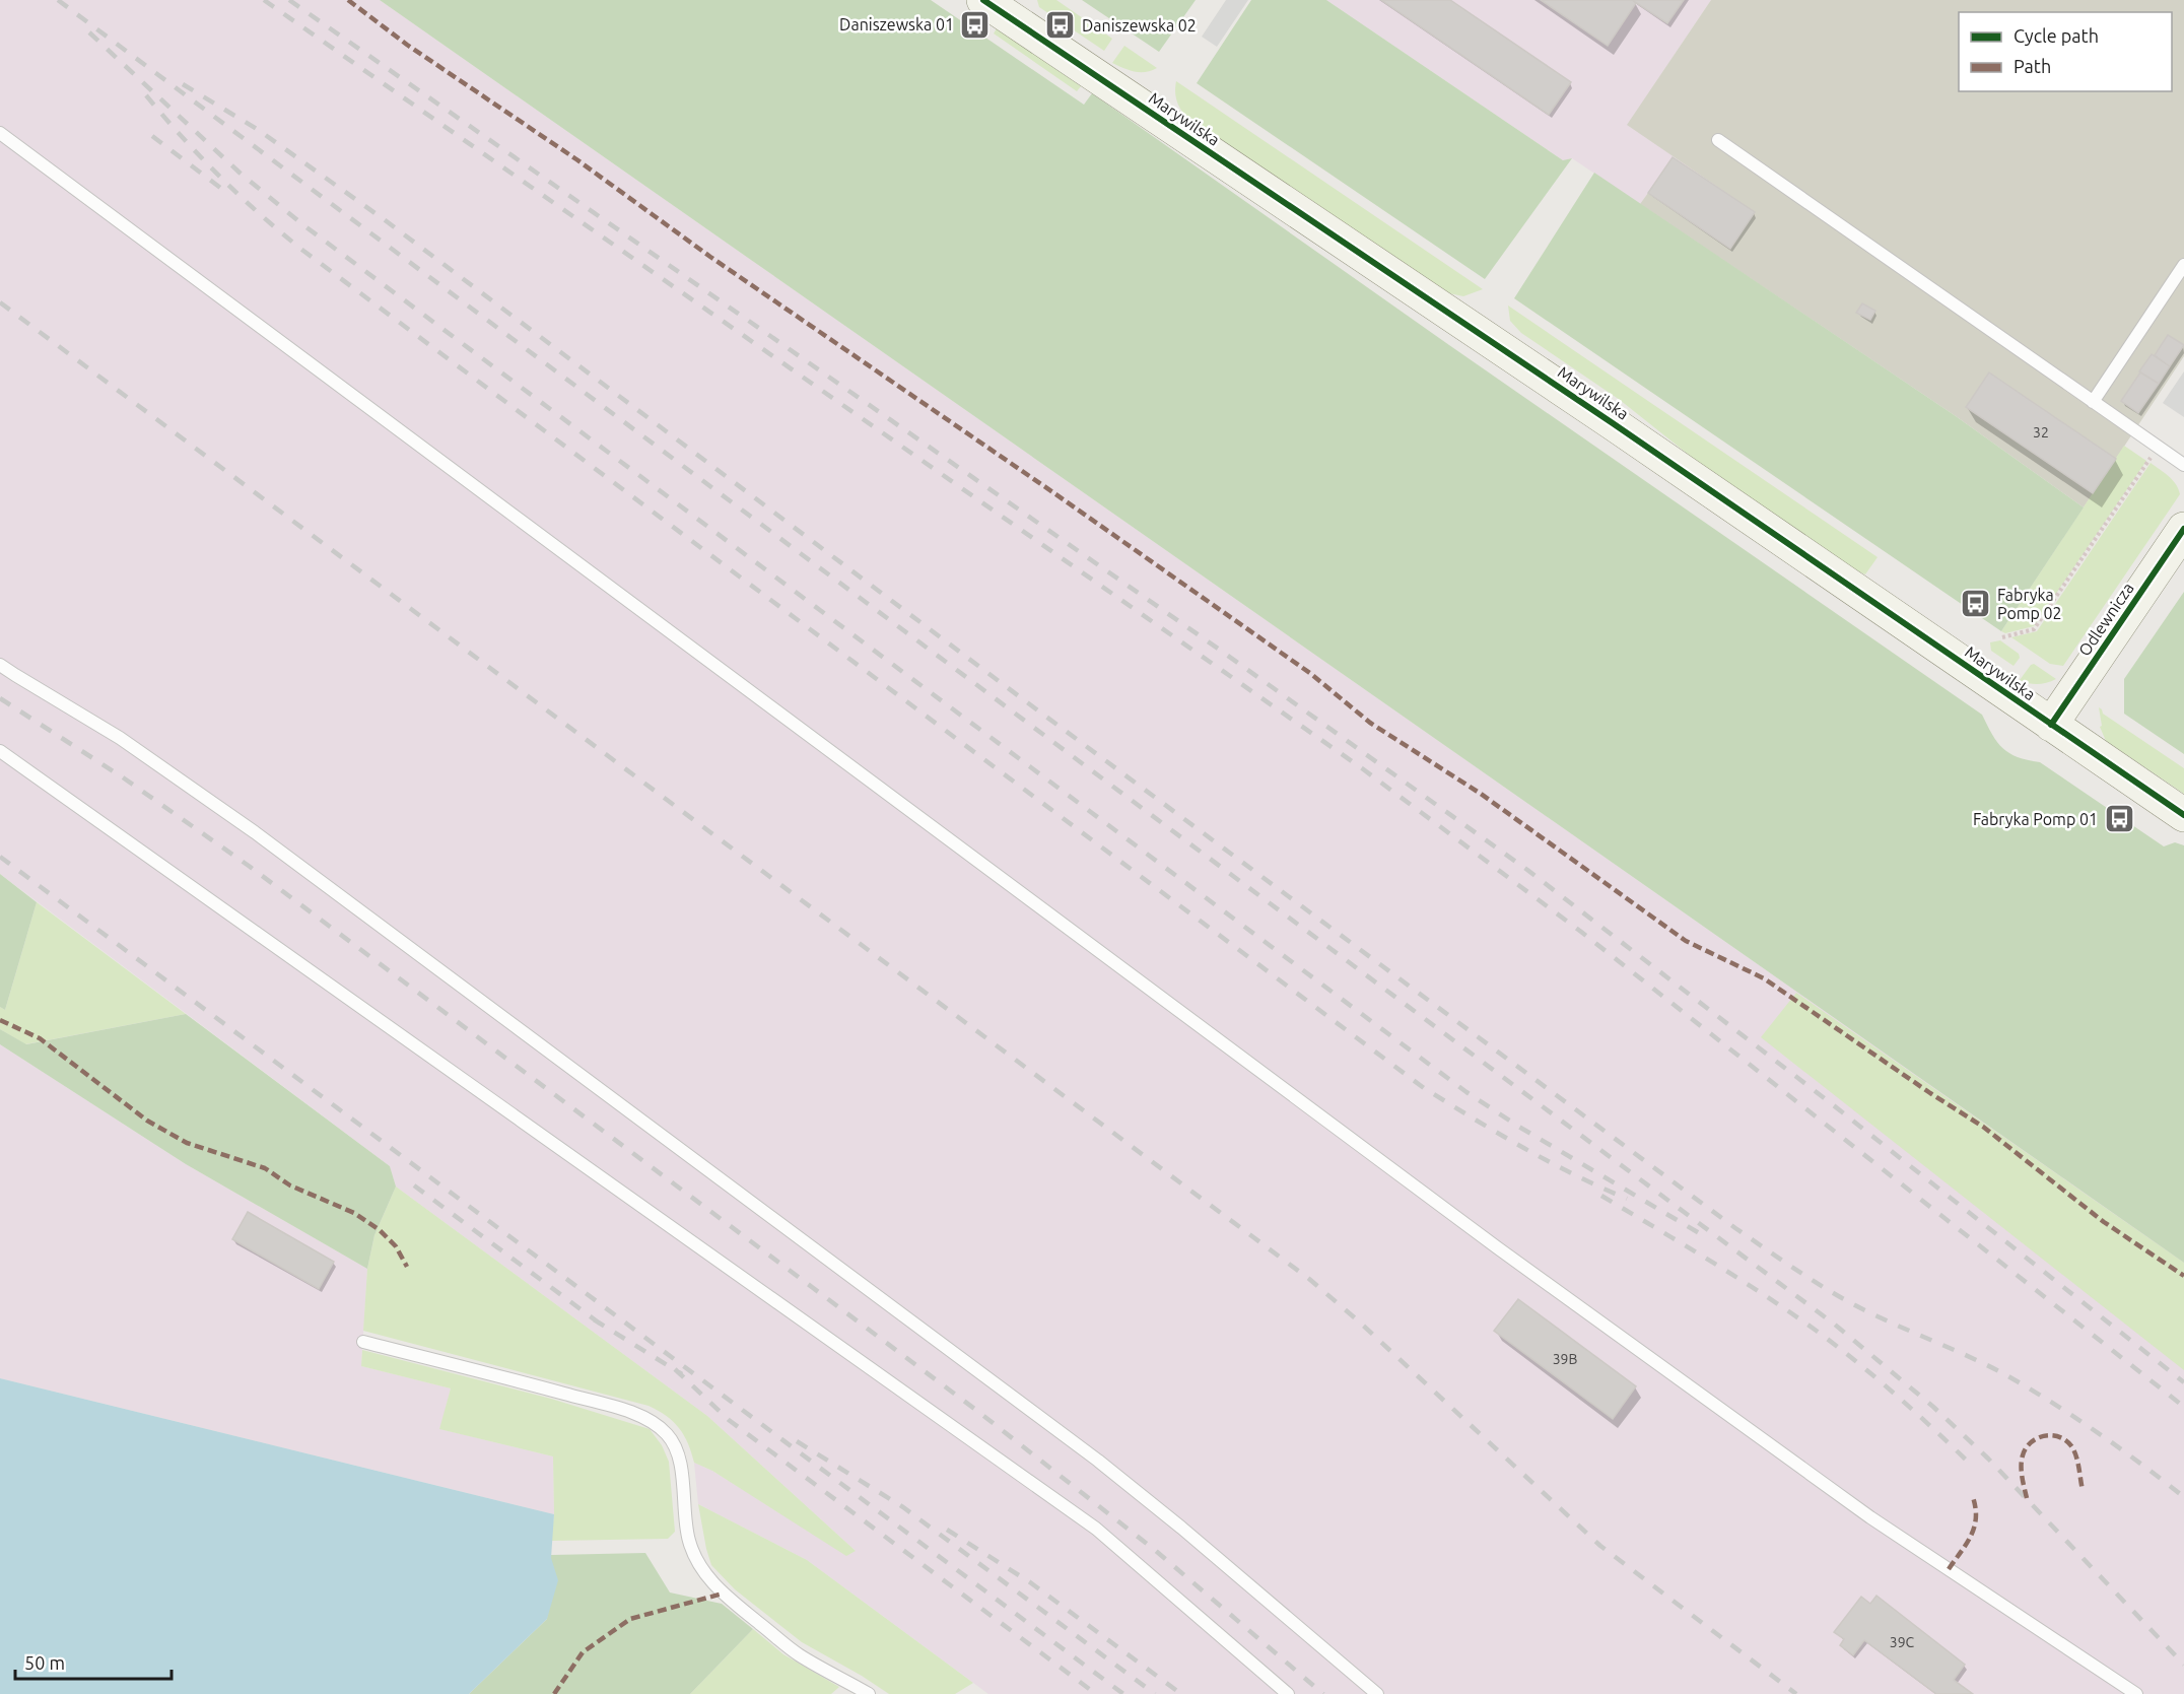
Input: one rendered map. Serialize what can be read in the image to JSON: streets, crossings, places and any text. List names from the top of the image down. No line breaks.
{"streets":{"main road":["Marywilska","Odlewnicza"]},"crossings":[["Marywilska","Odlewnicza"]],"places":{"bus stop":["Daniszewska 01","Daniszewska 02","Fabryka Pomp 02","Fabryka Pomp 01"]},"house_numbers":["32","39B","39C"],"legend":["Cycle path","Path"],"scale_bar":"50 m"}
